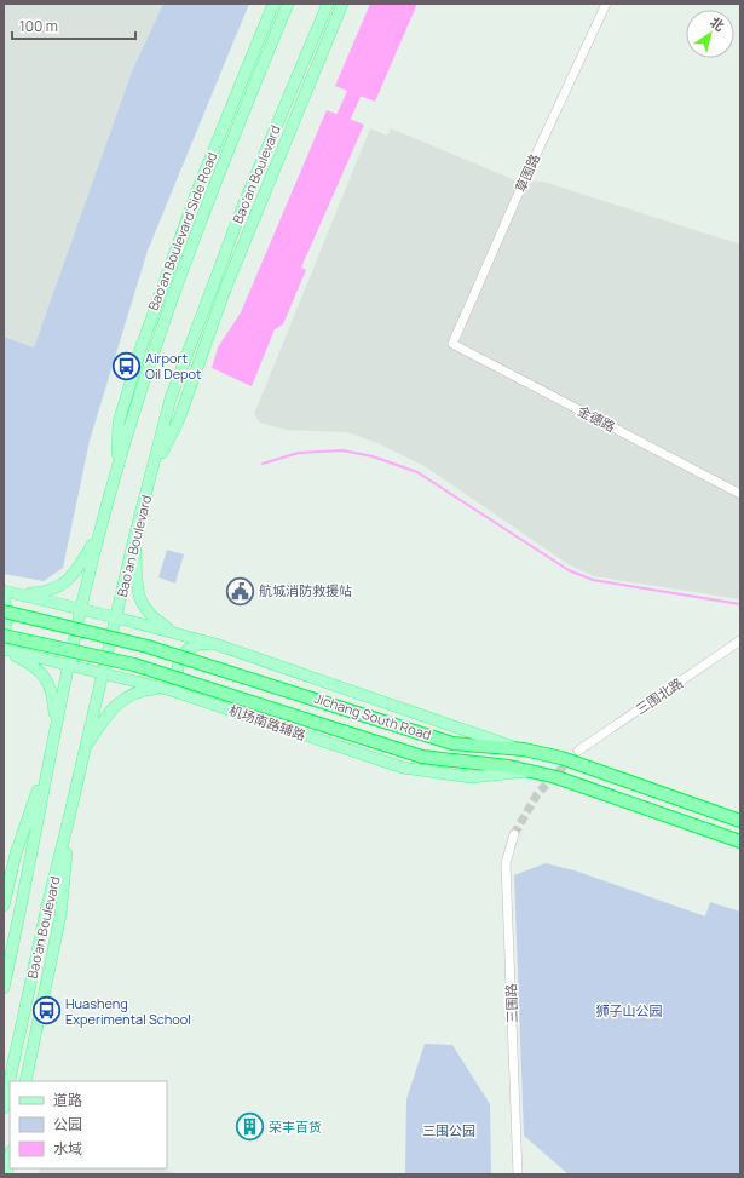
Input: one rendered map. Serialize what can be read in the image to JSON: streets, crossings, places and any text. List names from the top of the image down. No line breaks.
{"streets":{"highway":["Jichang South Road"],"main road":["Bao'an Boulevard","Bao'an Boulevard Side Road","机场南路辅路"],"street":["草围路","金德路","三围北路","三围路"]},"crossings":[["草围路","金德路"],["Bao'an Boulevard","Bao'an Boulevard Side Road"],["Bao'an Boulevard","机场南路辅路"],["Jichang South Road","机场南路辅路"]],"parks":["狮子山公园","三围公园"],"places":{"bus stop":["Airport Oil Depot","Huasheng Experimental School"],"public building":["航城消防救援站"],"building":["荣丰百货"]},"legend":["道路","公园","水域"],"scale_bar":"100 m","north":"top right"}
